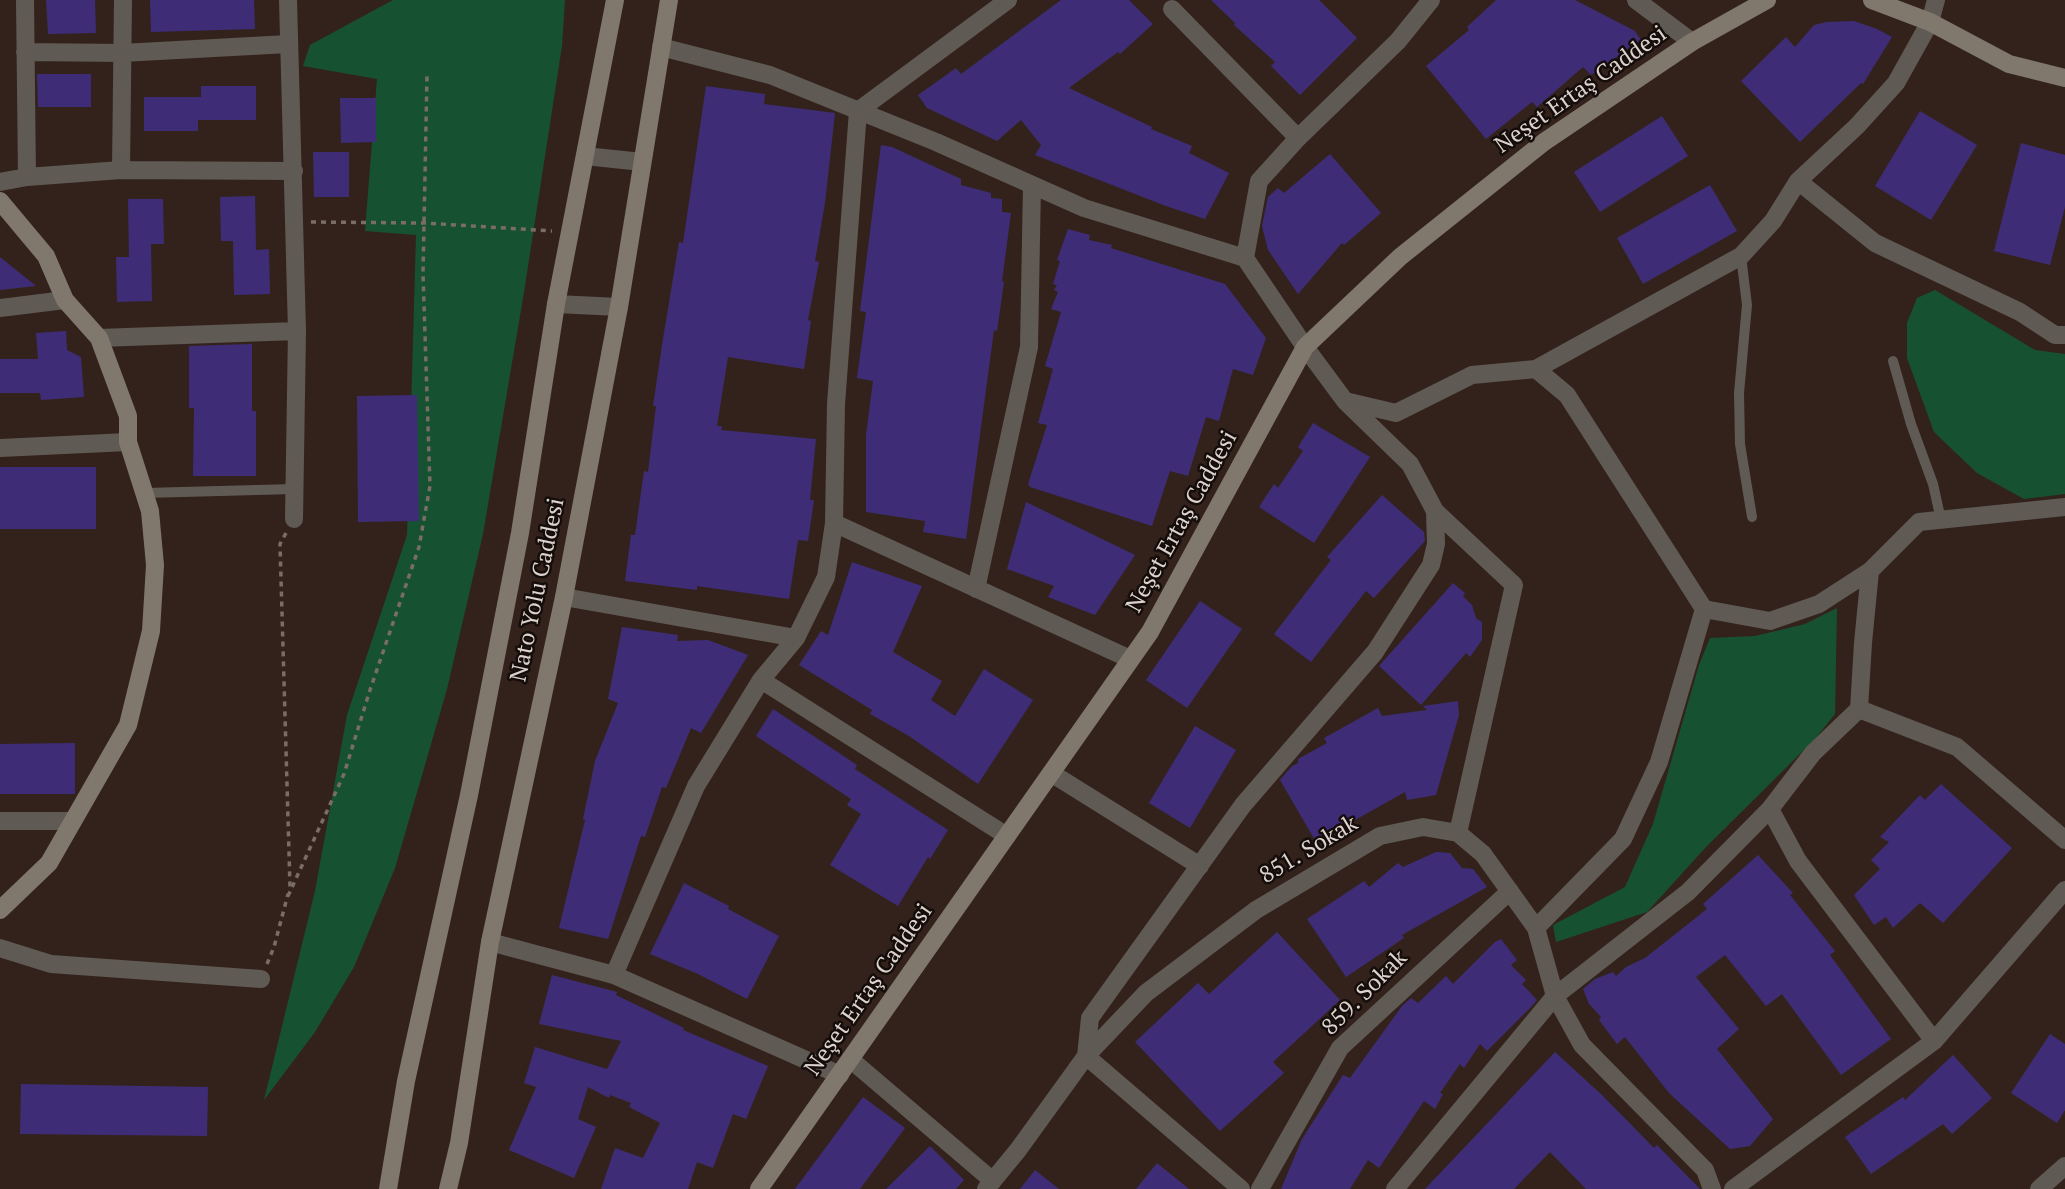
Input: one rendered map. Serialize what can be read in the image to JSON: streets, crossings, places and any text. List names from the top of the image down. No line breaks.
{"streets":{"main road":["Neşet Ertaş Caddesi","Nato Yolu Caddesi"],"street":["851. Sokak","859. Sokak"]}}
